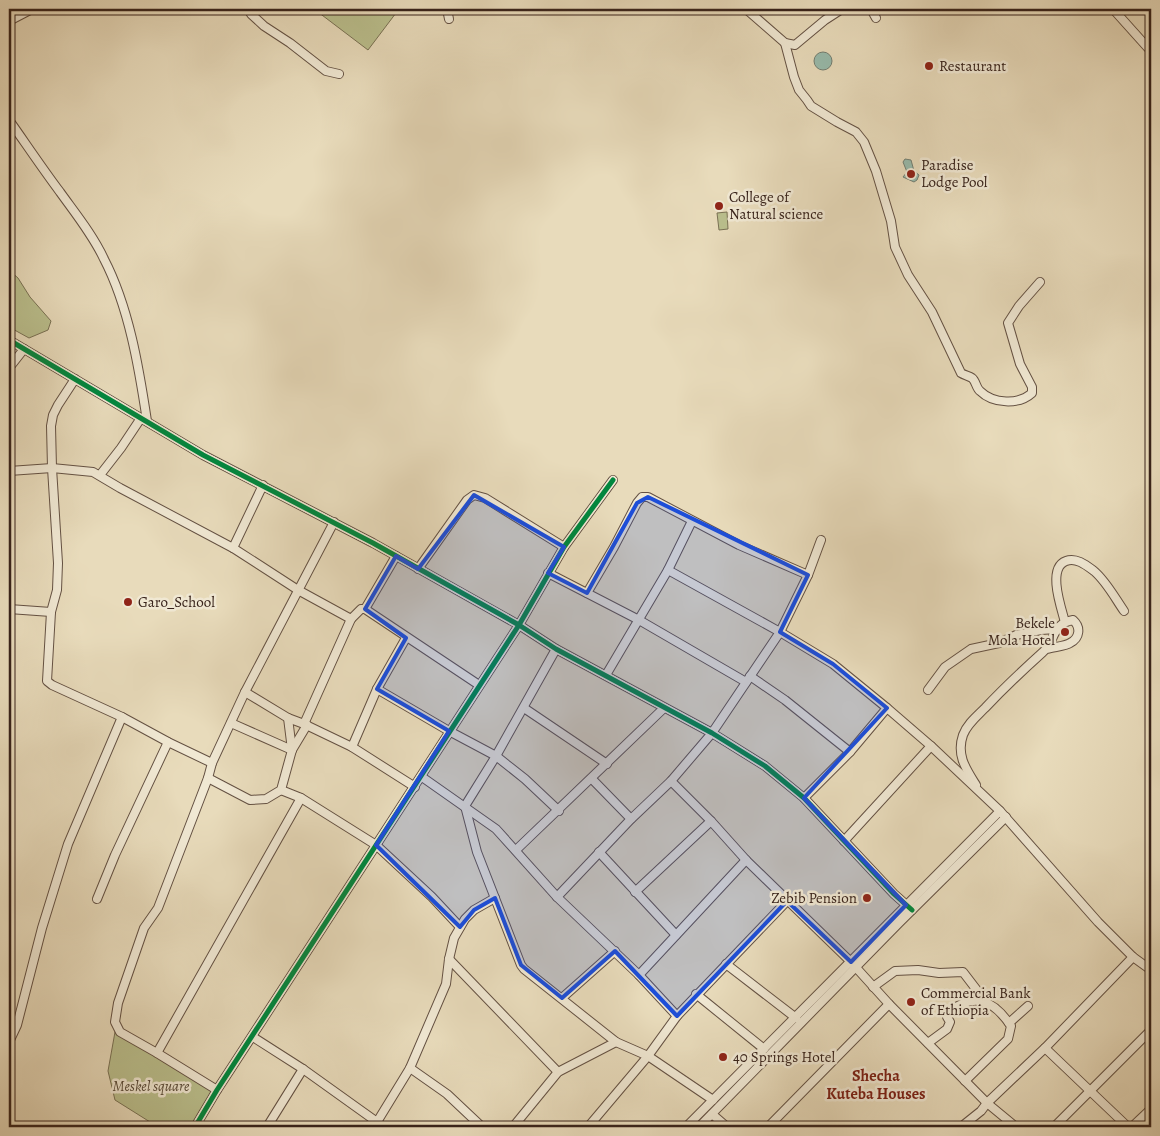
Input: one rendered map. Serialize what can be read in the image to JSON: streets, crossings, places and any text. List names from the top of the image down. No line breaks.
{"districts":["Shecha Kuteba Houses"],"parks":["Meskel square"],"places":["Restaurant","Paradise Lodge Pool","College of Natural science","Garo_School","Bekele Mola Hotel","Zebib Pension","Commercial Bank of Ethiopia","40 Springs Hotel"]}
